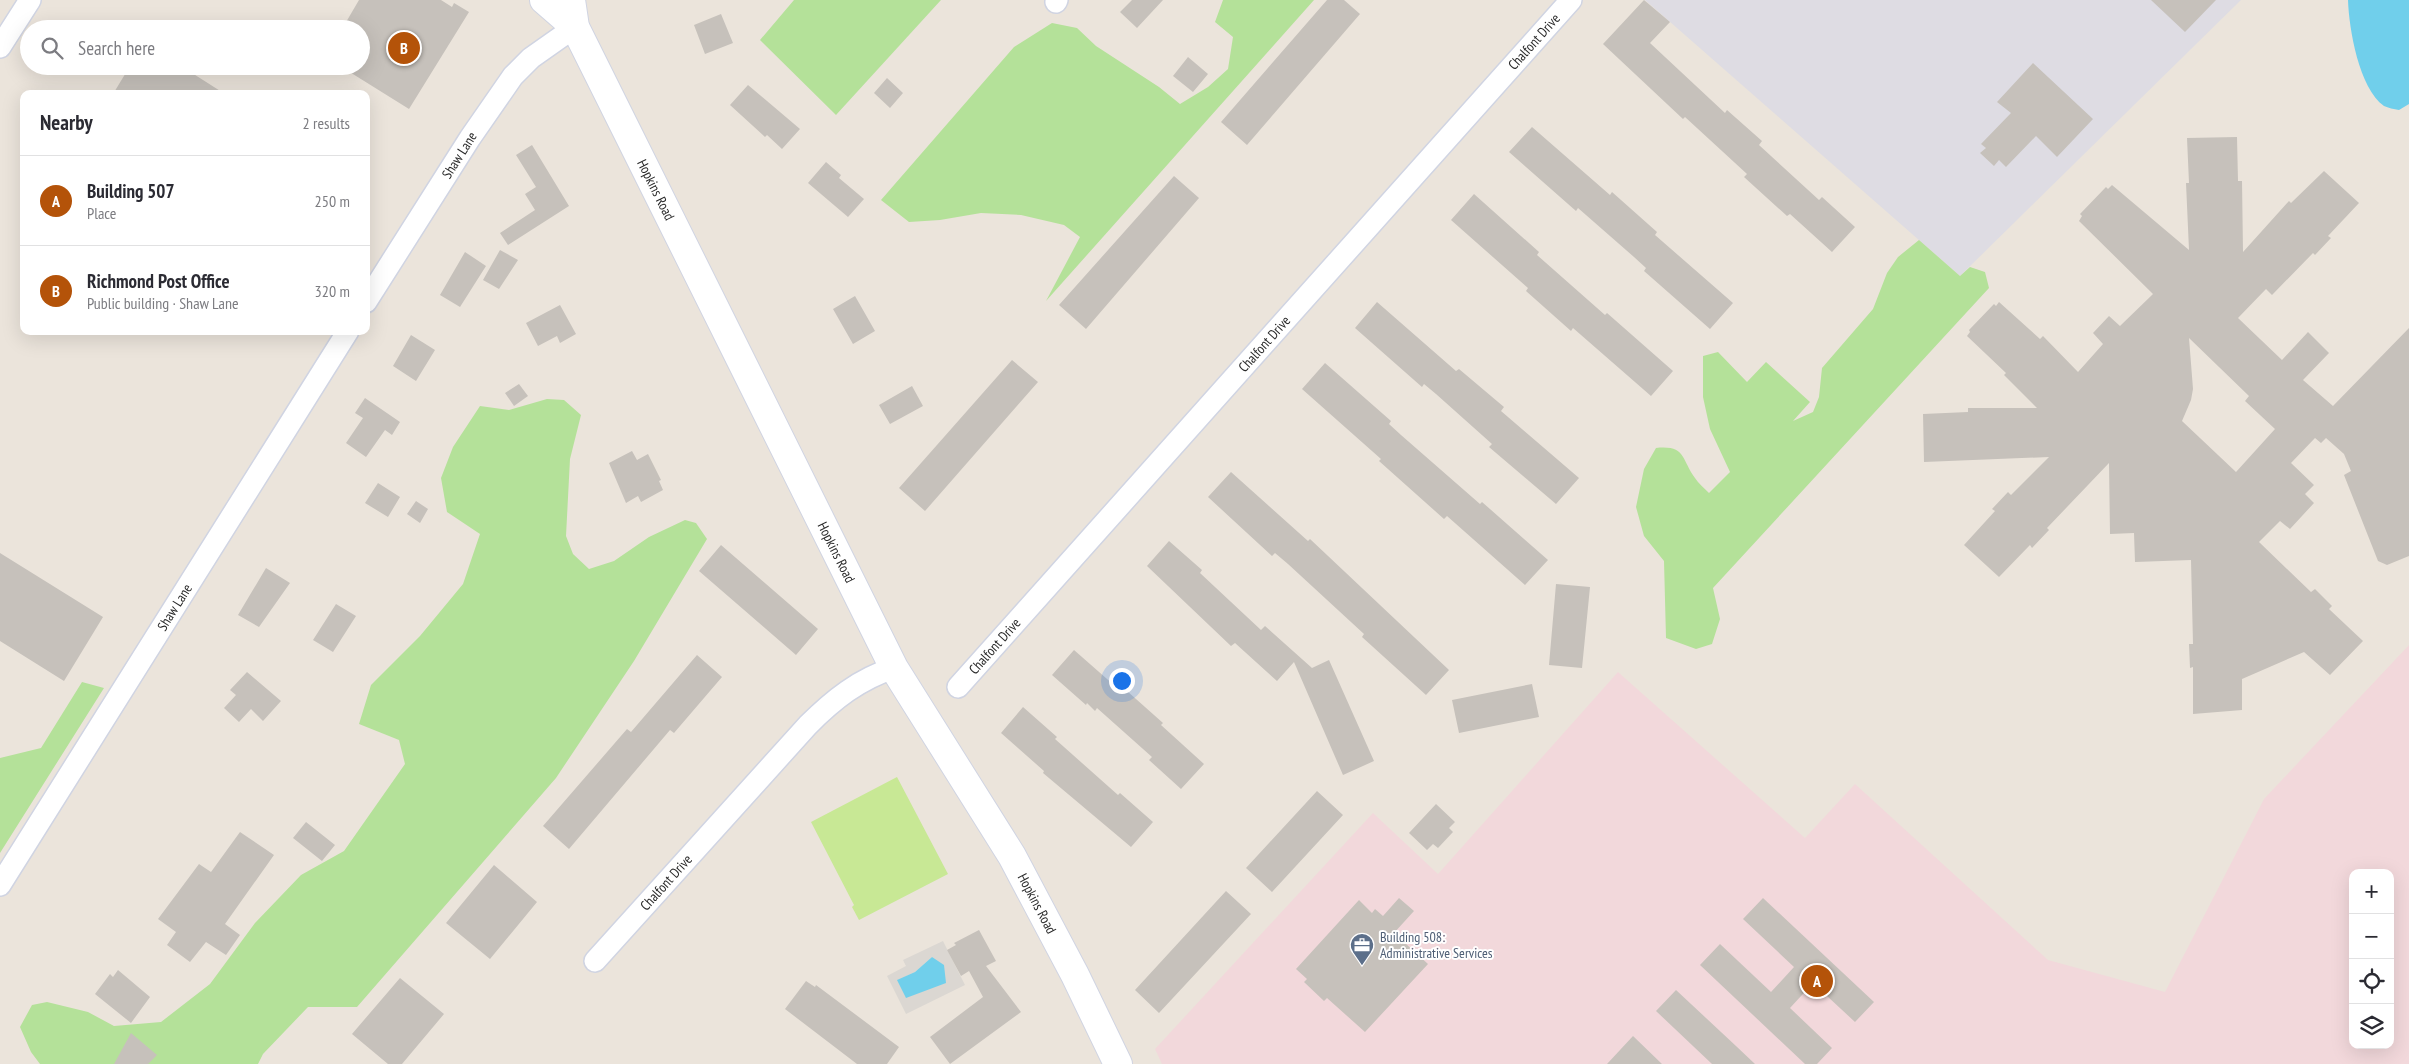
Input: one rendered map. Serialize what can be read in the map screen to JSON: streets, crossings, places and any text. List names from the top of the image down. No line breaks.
{"streets":{"main road":["Hopkins Road"],"street":["Chalfont Drive","Shaw Lane"]},"crossings":[["Chalfont Drive","Hopkins Road"],["Shaw Lane","Hopkins Road"]],"places":{"office":["Building 508: Administrative Services"]},"page":{"search":"Search here","pins":["B","A"],"heading":["Nearby","2 results"],"list":[{"mark":"A","name":"Building 507","note":"Place","value":"250 m"},{"mark":"B","name":"Richmond Post Office","note":"Public building · Shaw Lane","value":"320 m"}],"map_buttons":["+","−"]}}
